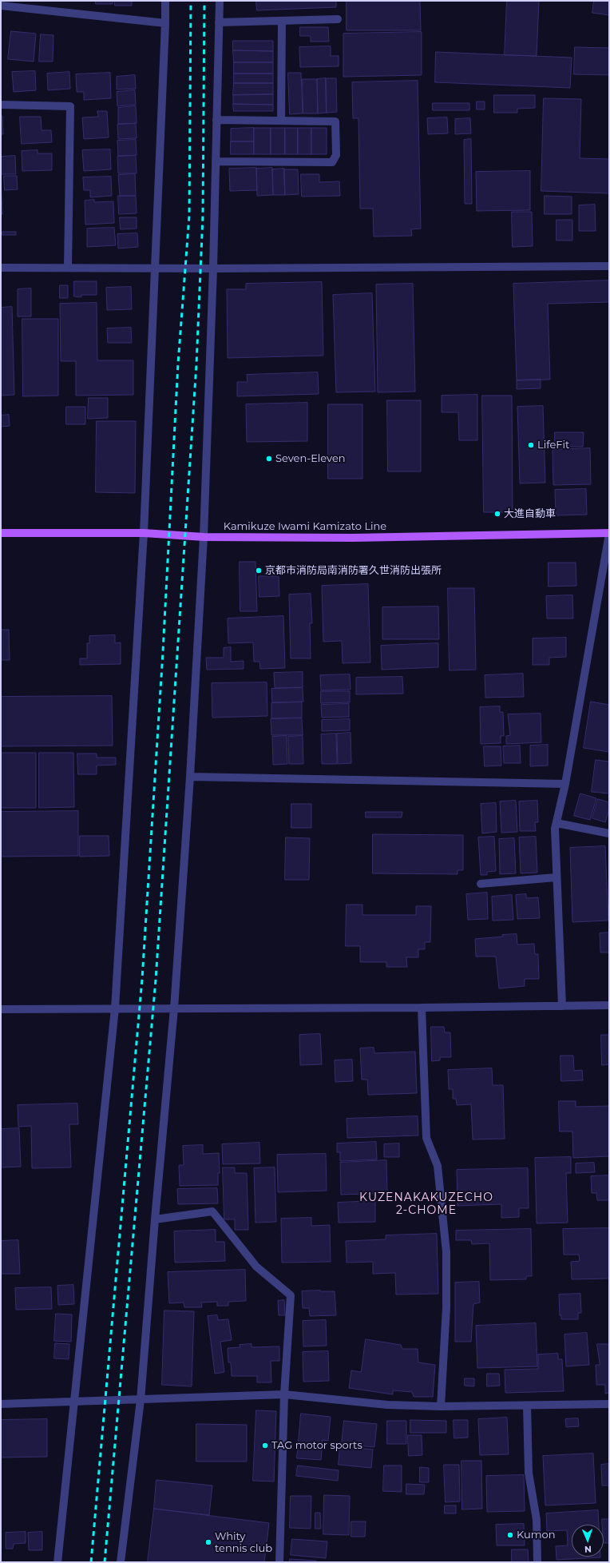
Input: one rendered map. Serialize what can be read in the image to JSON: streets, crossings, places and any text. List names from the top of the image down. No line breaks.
{"streets":{"main road":["Kamikuze Iwami Kamizato Line"]},"districts":["KUZENAKAKUZECHO 2-CHOME"],"places":["LifeFit","Seven-Eleven","大進自動車","京都市消防局南消防署久世消防出張所","TAG motor sports","Kumon","Whity tennis club"],"north":"bottom"}
